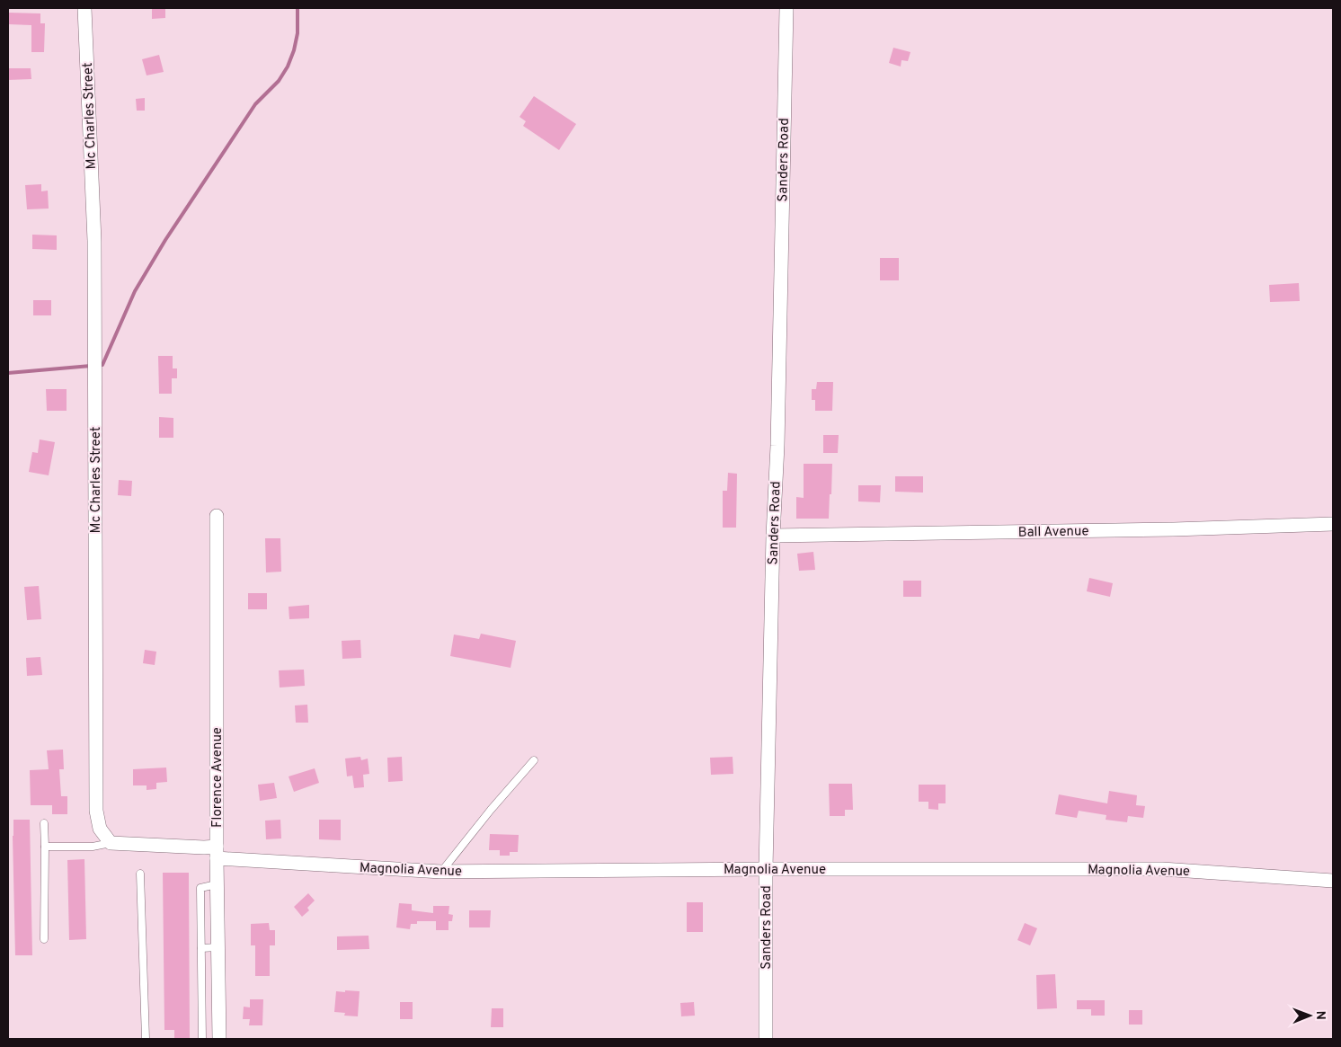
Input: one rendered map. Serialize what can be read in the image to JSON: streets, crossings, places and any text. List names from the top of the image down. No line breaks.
{"streets":{"street":["Mc Charles Street","Sanders Road","Ball Avenue","Florence Avenue","Magnolia Avenue"]},"crossings":[["Sanders Road","Ball Avenue"],["Sanders Road","Magnolia Avenue"],["Florence Avenue","Magnolia Avenue"]],"north":"right"}
